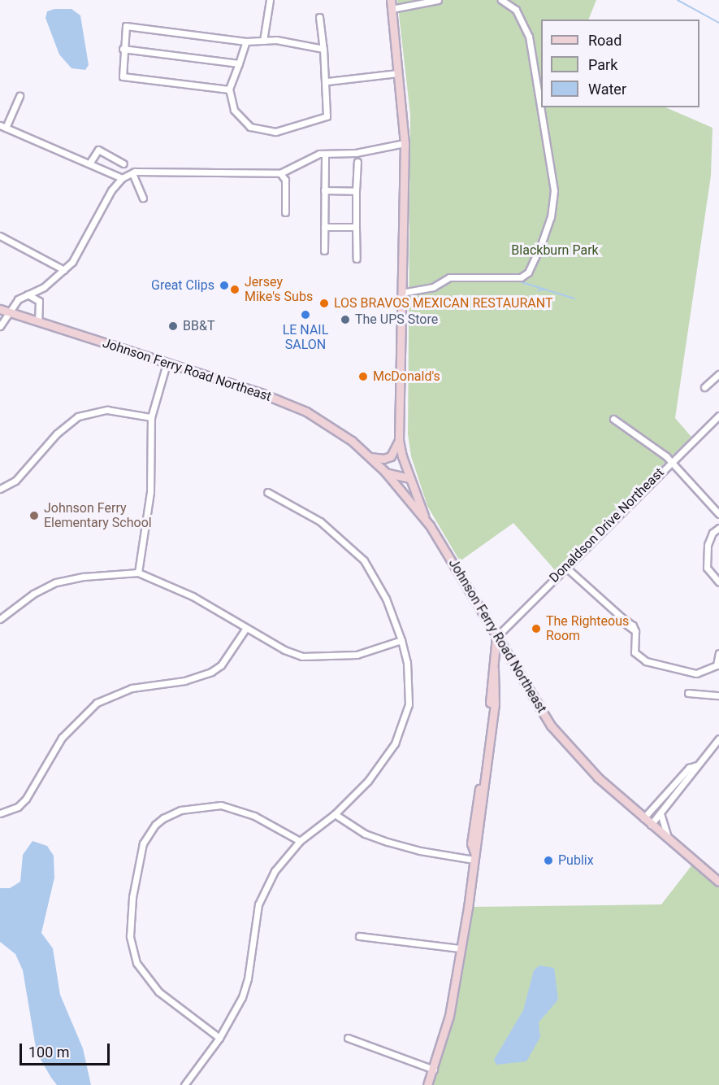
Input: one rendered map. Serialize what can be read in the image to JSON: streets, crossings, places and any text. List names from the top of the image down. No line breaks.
{"streets":{"main road":["Johnson Ferry Road Northeast"],"street":["Donaldson Drive Northeast"]},"crossings":[["Johnson Ferry Road Northeast","Donaldson Drive Northeast"]],"parks":["Blackburn Park"],"places":["Great Clips","Jersey Mike's Subs","LOS BRAVOS MEXICAN RESTAURANT","LE NAIL SALON","The UPS Store","BB&T","McDonald's","Johnson Ferry Elementary School","The Righteous Room","Publix"],"legend":["Road","Park","Water"],"scale_bar":"100 m"}
